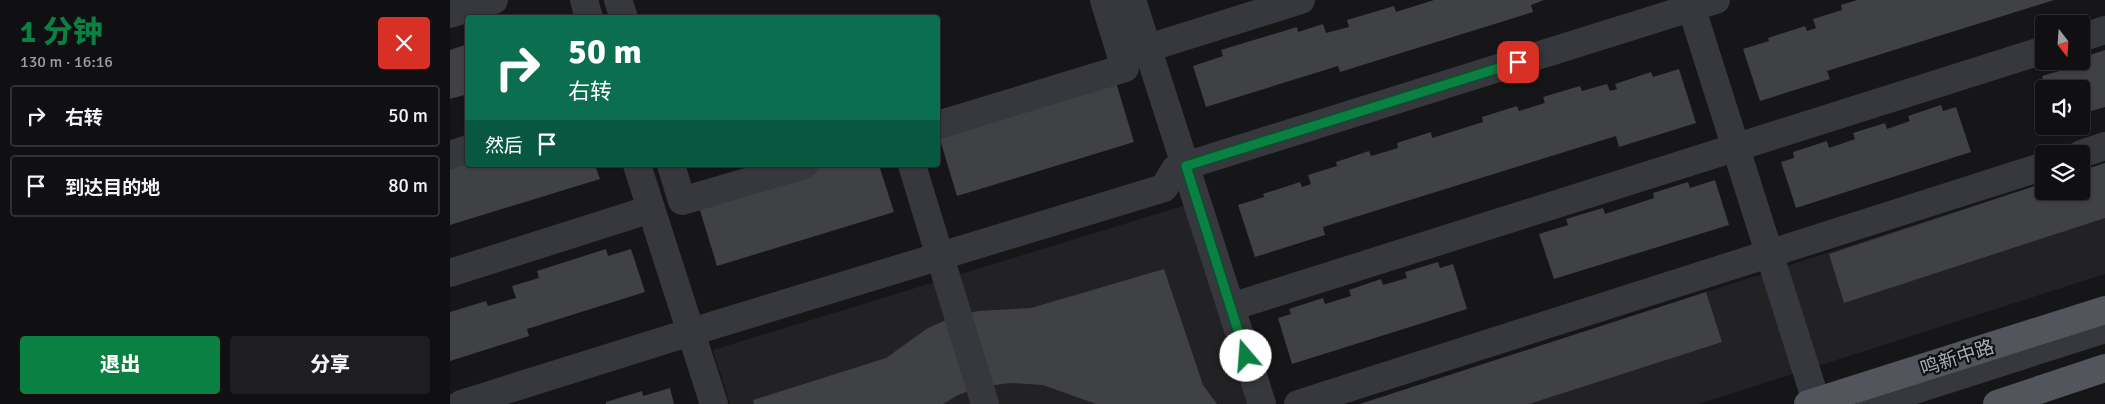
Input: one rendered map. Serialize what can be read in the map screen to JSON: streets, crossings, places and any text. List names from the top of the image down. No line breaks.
{"streets":{"main road":["鸣新中路"]},"north":"bottom","page":{"heading":["1 分钟","130 m · 16:16"],"turn":["50 m","右转"],"list":[{"name":"右转","value":"50 m"},{"name":"到达目的地","value":"80 m"}],"then":"然后","buttons":["退出","分享"]}}
